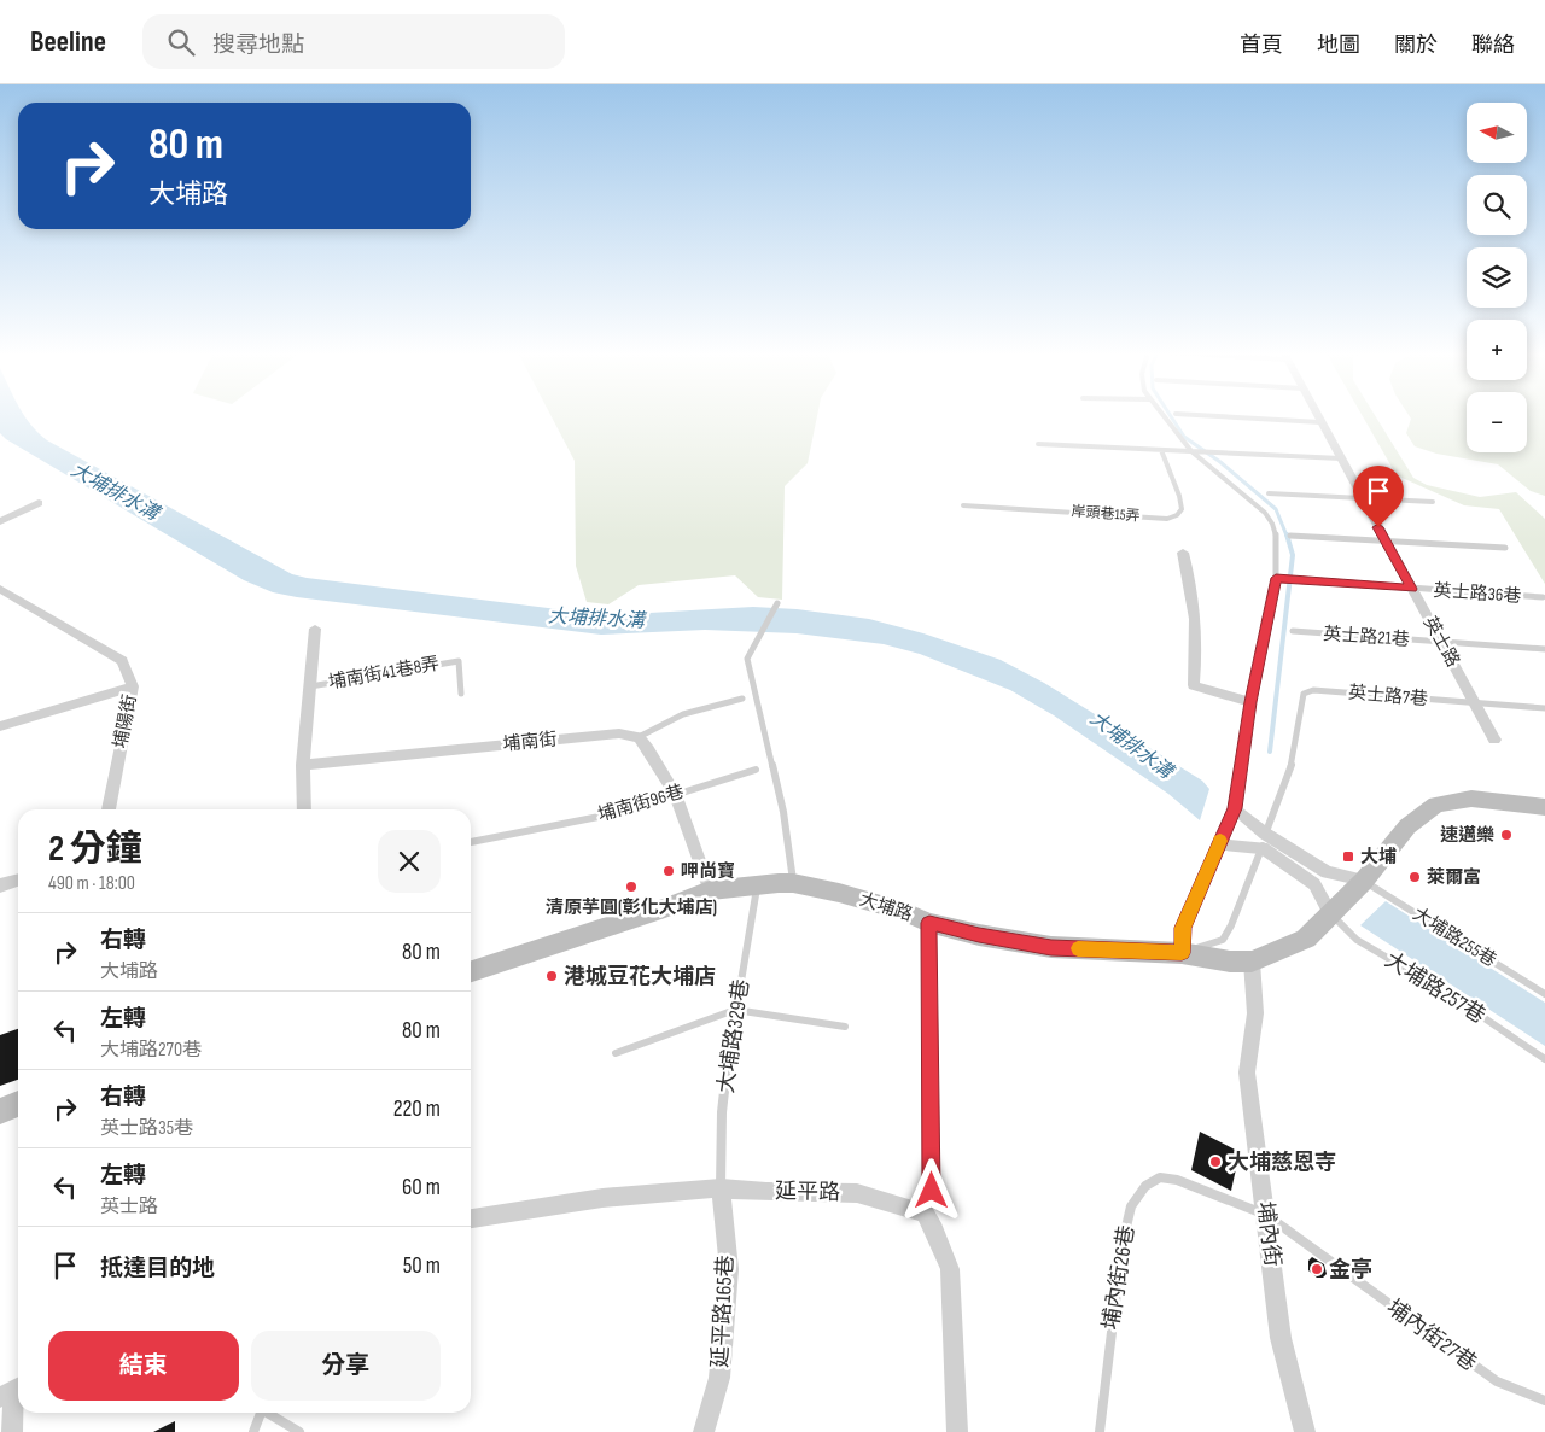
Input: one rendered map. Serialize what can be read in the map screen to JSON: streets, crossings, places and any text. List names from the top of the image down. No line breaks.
{"streets":{"main road":["大埔路"],"street":["英士路","埔陽街","埔南街","延平路","埔內街","延平路165巷"],"lane":["岸頭巷15弄","英士路36巷","英士路21巷","埔南街41巷8弄","英士路7巷","埔南街96巷","大埔路255巷","大埔路257巷","大埔路329巷","埔內街26巷","埔內街27巷"]},"crossings":[["英士路36巷","英士路"],["英士路21巷","英士路"],["英士路","英士路7巷"],["大埔路","大埔路255巷"],["大埔路","大埔路257巷"],["大埔路","大埔路329巷"],["大埔路","埔內街"],["大埔路329巷","延平路"],["大埔路329巷","延平路165巷"],["延平路","延平路165巷"],["埔內街","埔內街26巷"],["埔內街","埔內街27巷"],["埔內街26巷","埔內街27巷"]],"water":["大埔排水溝"],"places":{"other":["速邁樂","呷尚寶","萊爾富","清原芋圓(彰化大埔店)","港城豆花大埔店","大埔慈恩寺","金亭"],"transit":["大埔"]},"north":"left","page":{"header":"Beeline","search":"搜尋地點","nav":["首頁","地圖","關於","聯絡"],"map_buttons":["+","−"],"turn":["80 m","大埔路"],"heading":["2 分鐘","490 m · 18:00"],"list":[{"name":"右轉","note":"大埔路","value":"80 m"},{"name":"左轉","note":"大埔路270巷","value":"80 m"},{"name":"右轉","note":"英士路35巷","value":"220 m"},{"name":"左轉","note":"英士路","value":"60 m"},{"name":"抵達目的地","value":"50 m"}],"buttons":["結束","分享"]}}
